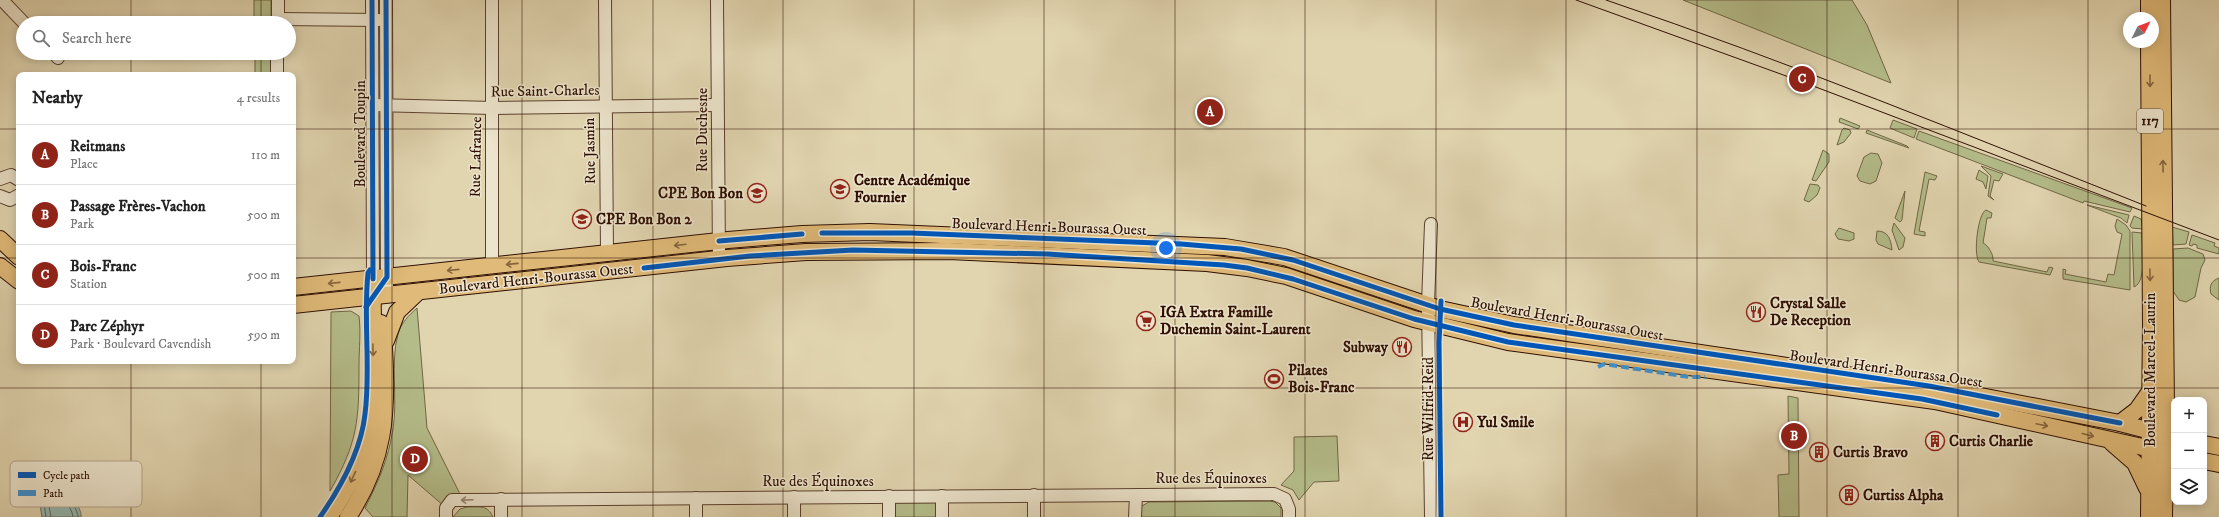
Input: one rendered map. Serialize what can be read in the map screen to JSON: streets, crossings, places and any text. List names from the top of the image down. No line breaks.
{"streets":{"main road":["117","Boulevard Toupin","Boulevard Henri-Bourassa Ouest","Boulevard Marcel-Laurin"],"street":["Rue Saint-Charles","Rue Duchesne","Rue Jasmin","Rue Lafrance","Rue Wilfrid-Reid","Rue des Équinoxes"]},"crossings":[["Rue Saint-Charles","Rue Duchesne"],["Rue Saint-Charles","Boulevard Toupin"],["Rue Saint-Charles","Rue Jasmin"],["Rue Saint-Charles","Rue Lafrance"],["117","Boulevard Marcel-Laurin"],["Rue Duchesne","Boulevard Henri-Bourassa Ouest"],["Boulevard Toupin","Boulevard Henri-Bourassa Ouest"],["Rue Jasmin","Boulevard Henri-Bourassa Ouest"],["Rue Lafrance","Boulevard Henri-Bourassa Ouest"],["Boulevard Henri-Bourassa Ouest","Boulevard Marcel-Laurin"],["Boulevard Henri-Bourassa Ouest","Rue Wilfrid-Reid"]],"places":{"school or university":["Centre Académique Fournier","CPE Bon Bon","CPE Bon Bon 2"],"restaurant":["Crystal Salle De Reception","Subway"],"supermarket":["IGA Extra Famille Duchemin Saint-Laurent"],"sports":["Pilates Bois-Franc"],"hospital":["Yul Smile"],"building":["Curtis Charlie","Curtis Bravo","Curtiss Alpha"]},"legend":["Cycle path","Path"],"north":"top right","page":{"search":"Search here","pins":["C","A","B","D"],"heading":["Nearby","4 results"],"list":[{"mark":"A","name":"Reitmans","note":"Place","value":"110 m"},{"mark":"B","name":"Passage Frères-Vachon","note":"Park","value":"500 m"},{"mark":"C","name":"Bois-Franc","note":"Station","value":"500 m"},{"mark":"D","name":"Parc Zéphyr","note":"Park · Boulevard Cavendish","value":"590 m"}],"map_buttons":["+","−"]}}
